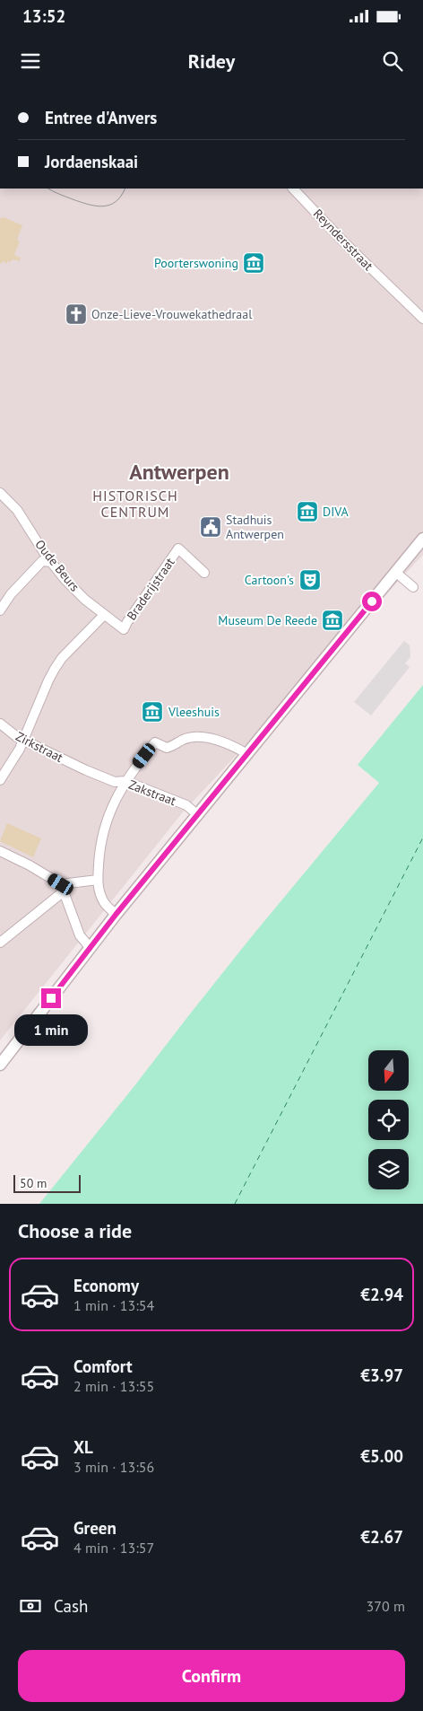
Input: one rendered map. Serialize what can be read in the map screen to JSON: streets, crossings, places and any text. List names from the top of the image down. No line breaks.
{"streets":{"street":["Reyndersstraat","Oude Beurs","Braderijstraat","Zirkstraat","Zakstraat"]},"crossings":[["Oude Beurs","Braderijstraat"],["Zirkstraat","Zakstraat"]],"districts":["Antwerpen","HISTORISCH CENTRUM"],"places":{"museum":["Poorterswoning","DIVA","Museum De Reede","Vleeshuis"],"church":["Onze-Lieve-Vrouwekathedraal"],"public building":["Stadhuis Antwerpen"],"theatre":["Cartoon's"]},"scale_bar":"50 m","north":"bottom","page":{"status":"13:52","header":"Ridey","banner":["Entree d'Anvers","Jordaenskaai"],"bubble":"1 min","scale":"50 m","heading":"Choose a ride","list":[{"name":"Economy","note":"1 min · 13:54","value":"€2.94"},{"name":"Comfort","note":"2 min · 13:55","value":"€3.97"},{"name":"XL","note":"3 min · 13:56","value":"€5.00"},{"name":"Green","note":"4 min · 13:57","value":"€2.67"}],"pay":["Cash","370 m"],"buttons":"Confirm"}}
